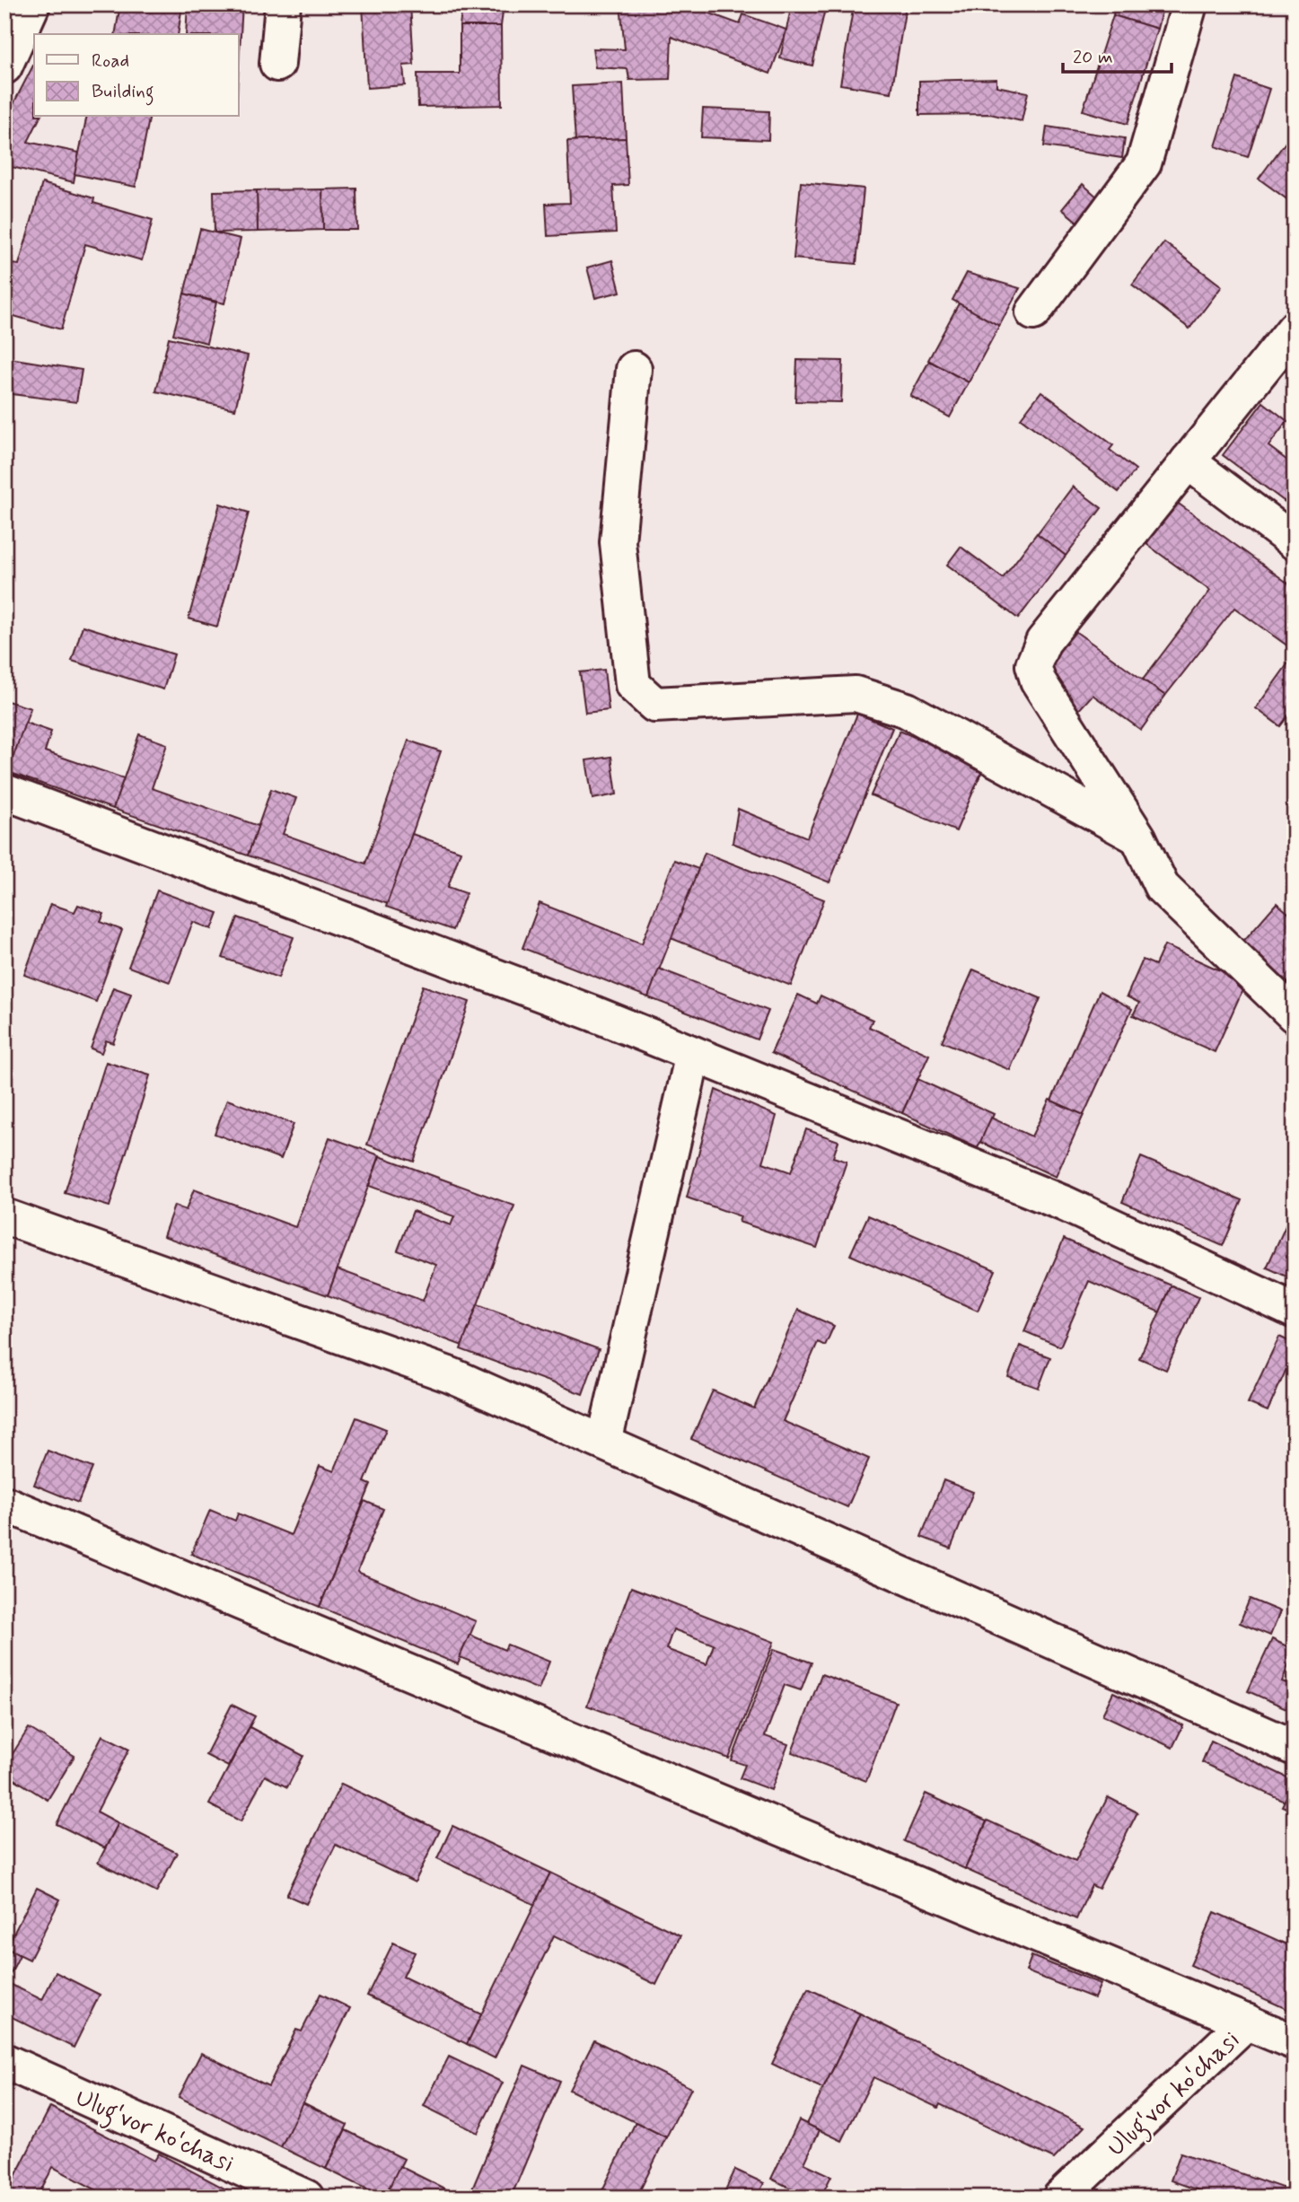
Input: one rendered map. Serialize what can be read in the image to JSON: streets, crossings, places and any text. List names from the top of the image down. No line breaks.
{"streets":{"street":["Ulugʻvor koʻchasi"]},"legend":["Road","Building"],"scale_bar":"20 m"}
